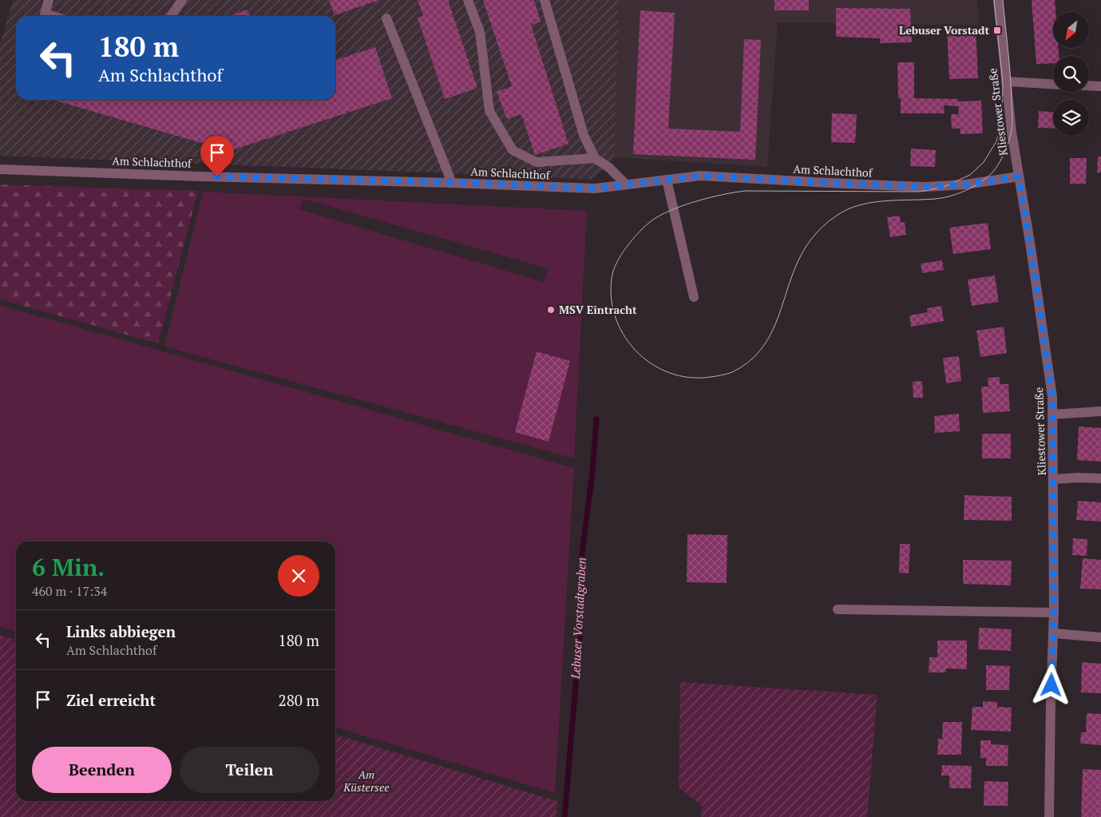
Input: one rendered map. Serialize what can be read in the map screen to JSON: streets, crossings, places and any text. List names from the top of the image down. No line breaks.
{"streets":{"street":["Kliestower Straße","Am Schlachthof"]},"crossings":[["Kliestower Straße","Am Schlachthof"]],"water":["Lebuser Vorstadtgraben"],"parks":["Am Küstersee"],"places":{"transit":["Lebuser Vorstadt"],"other":["MSV Eintracht"]},"north":"bottom left","page":{"turn":["180 m","Am Schlachthof"],"heading":["6 Min.","460 m · 17:34"],"list":[{"name":"Links abbiegen","note":"Am Schlachthof","value":"180 m"},{"name":"Ziel erreicht","value":"280 m"}],"buttons":["Beenden","Teilen"]}}
